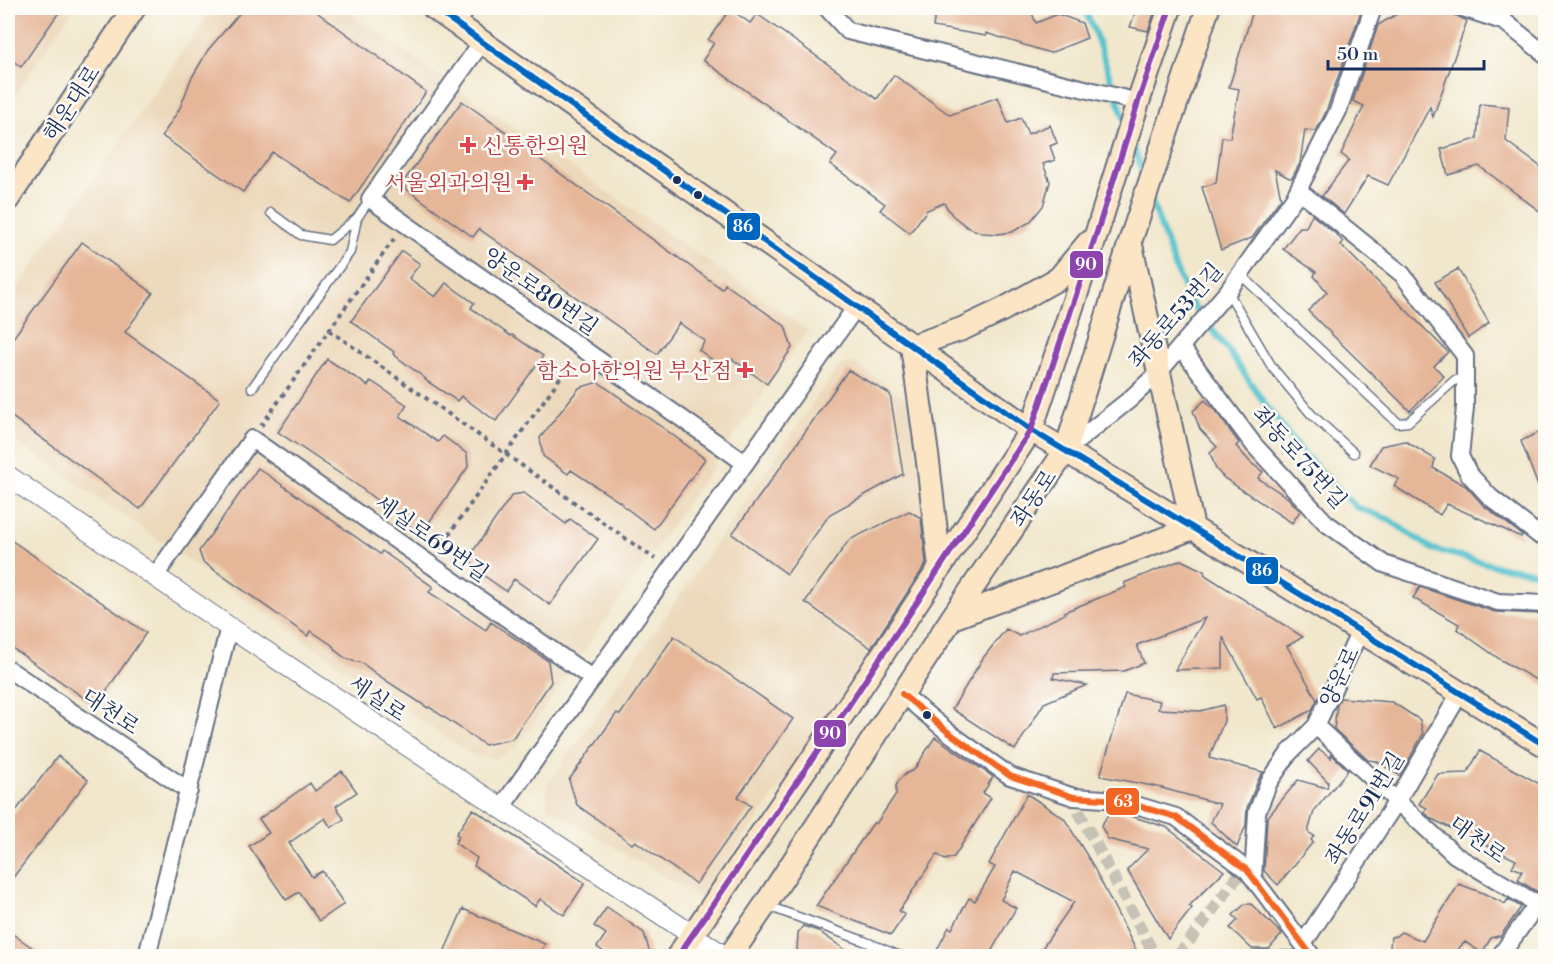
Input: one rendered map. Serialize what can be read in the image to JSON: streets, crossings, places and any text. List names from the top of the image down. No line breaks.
{"streets":{"main road":["해운대로","좌동로","양운로"],"street":["양운로80번길","좌동로53번길","좌동로75번길","세실로69번길","세실로","대천로","좌동로91번길"]},"crossings":[["좌동로53번길","좌동로75번길"],["좌동로53번길","좌동로"],["좌동로53번길","양운로"],["좌동로","양운로"],["좌동로","세실로"],["양운로","대천로"],["양운로","좌동로91번길"],["대천로","좌동로91번길"]],"places":{"health":["신통한의원","서울외과의원","함소아한의원 부산점"]},"lines":["transit line 86","transit line 90","transit line 63"],"scale_bar":"50 m"}
